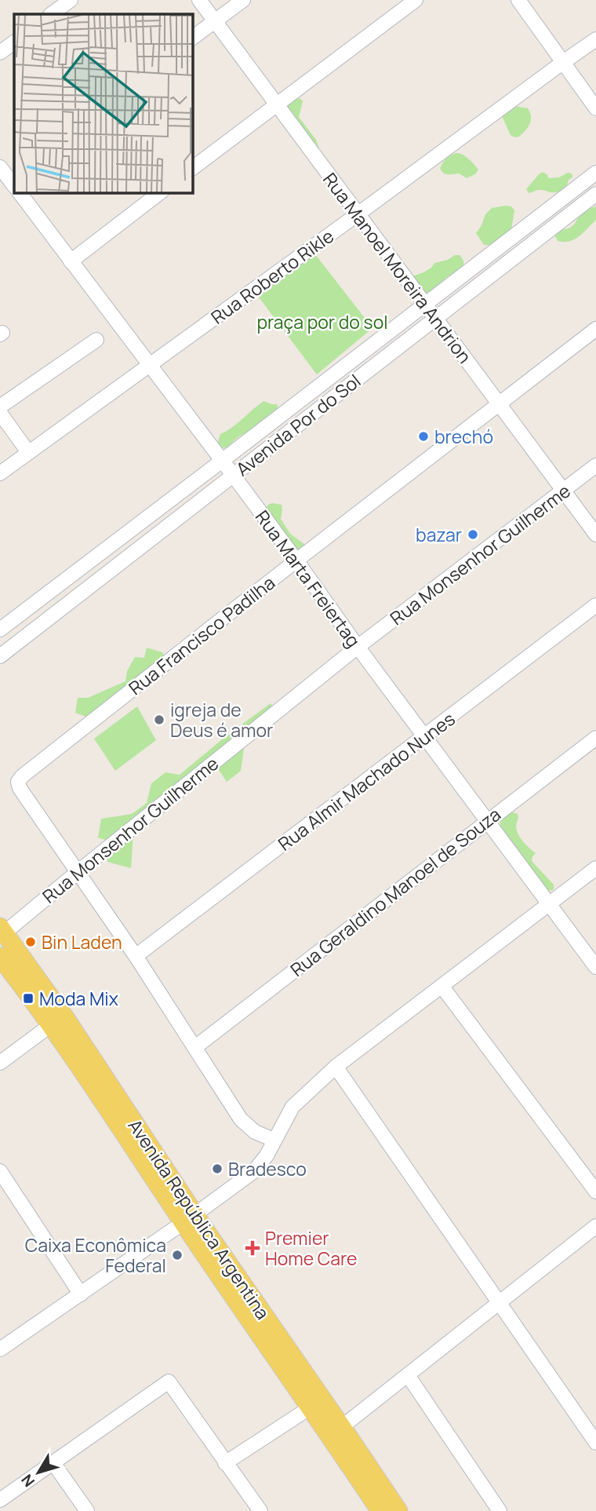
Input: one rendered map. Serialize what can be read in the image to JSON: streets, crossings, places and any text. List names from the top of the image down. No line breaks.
{"streets":{"main road":["Avenida República Argentina"],"street":["Rua Manoel Moreira Andrion","Rua Roberto Rikle","Avenida Por do Sol","Rua Monsenhor Guilherme","Rua Marta Freiertag","Rua Francisco Padilha","Rua Almir Machado Nunes","Rua Geraldino Manoel de Souza"]},"crossings":[["Rua Manoel Moreira Andrion","Rua Roberto Rikle"],["Rua Manoel Moreira Andrion","Avenida Por do Sol"],["Rua Manoel Moreira Andrion","Rua Monsenhor Guilherme"],["Rua Manoel Moreira Andrion","Rua Francisco Padilha"],["Rua Roberto Rikle","Rua Marta Freiertag"],["Avenida Por do Sol","Rua Marta Freiertag"],["Rua Monsenhor Guilherme","Rua Marta Freiertag"],["Rua Monsenhor Guilherme","Rua Francisco Padilha"],["Rua Monsenhor Guilherme","Avenida República Argentina"],["Rua Marta Freiertag","Rua Francisco Padilha"],["Rua Marta Freiertag","Rua Almir Machado Nunes"],["Rua Marta Freiertag","Rua Geraldino Manoel de Souza"]],"parks":["praça por do sol"],"places":{"other":["brechó","bazar","igreja de Deus é amor","Bin Laden","Bradesco","Caixa Econômica Federal"],"transit":["Moda Mix"],"health":["Premier Home Care"]},"north":"bottom left"}
